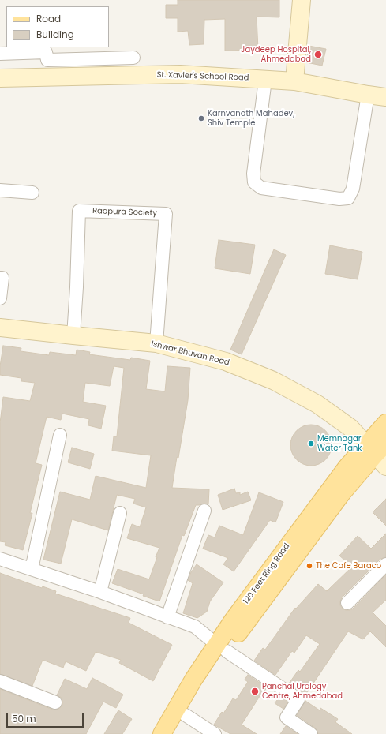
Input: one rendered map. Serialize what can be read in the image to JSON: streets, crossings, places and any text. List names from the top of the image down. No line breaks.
{"streets":{"main road":["120 Feet Ring Road"],"street":["St. Xavier's School Road","Raopura Society","Ishwar Bhuvan Road"]},"crossings":[["Raopura Society","Ishwar Bhuvan Road"],["Ishwar Bhuvan Road","120 Feet Ring Road"]],"places":["Jaydeep Hospital, Ahmedabad","Karnvanath Mahadev, Shiv Temple","Memnagar Water Tank","The Cafe Baraco","Panchal Urology Centre, Ahmedabad"],"legend":["Road","Building"],"scale_bar":"50 m"}
